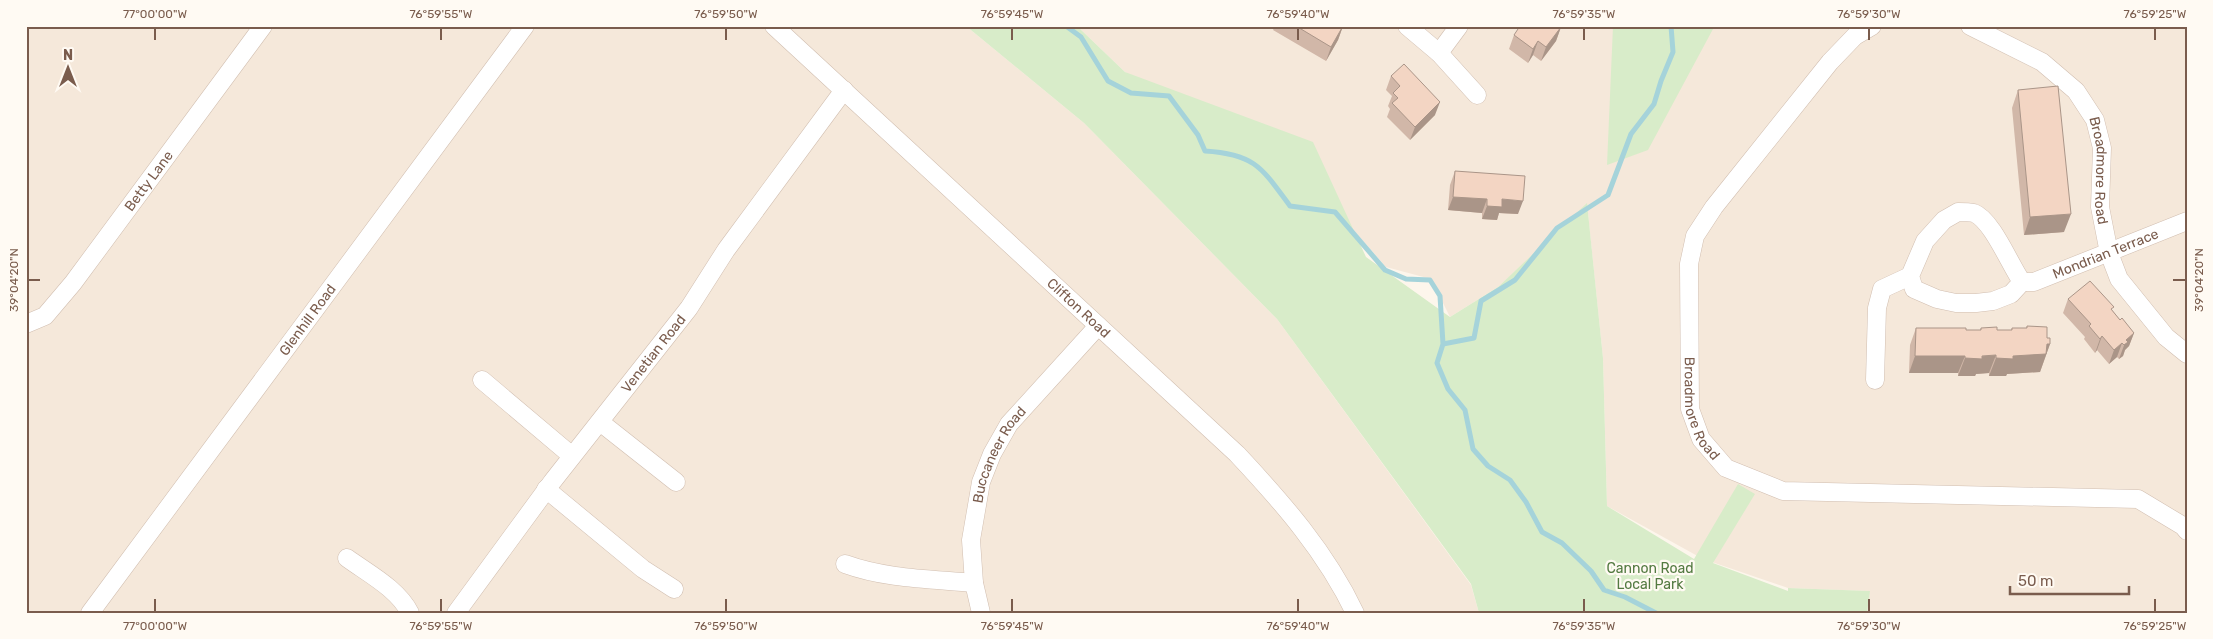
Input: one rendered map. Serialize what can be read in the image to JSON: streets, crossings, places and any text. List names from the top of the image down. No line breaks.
{"streets":{"street":["Broadmore Road","Betty Lane","Mondrian Terrace","Clifton Road","Glenhill Road","Venetian Road","Buccaneer Road"]},"crossings":[["Broadmore Road","Mondrian Terrace"],["Clifton Road","Venetian Road"],["Clifton Road","Buccaneer Road"]],"parks":["Cannon Road Local Park"],"scale_bar":"50 m","north":"top","coordinates":["77°00'00\"W","76°59'55\"W","76°59'50\"W","76°59'45\"W","76°59'40\"W","76°59'35\"W","76°59'30\"W","76°59'25\"W","39°04'20\"N"]}
